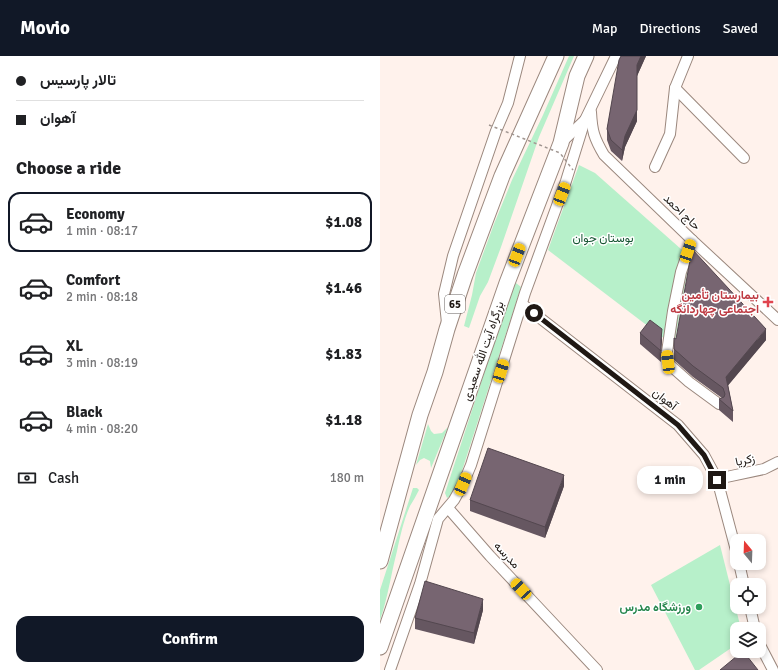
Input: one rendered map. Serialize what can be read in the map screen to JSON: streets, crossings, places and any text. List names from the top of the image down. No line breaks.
{"streets":{"highway":["65","بزرگراه آیت الله سعیدی"],"street":["حاج احمد","آهوان","زکریا","مدرسه"]},"crossings":[["آهوان","زکریا"]],"parks":["بوستان جوان"],"places":{"health":["بیمارستان تأمین اجتماعی چهاردانگه"],"other":["ورزشگاه مدرس"]},"north":"top","page":{"header":"Movio","nav":["Map","Directions","Saved"],"banner":["تالار پارسیس","آهوان"],"heading":"Choose a ride","list":[{"name":"Economy","note":"1 min · 08:17","value":"$1.08"},{"name":"Comfort","note":"2 min · 08:18","value":"$1.46"},{"name":"XL","note":"3 min · 08:19","value":"$1.83"},{"name":"Black","note":"4 min · 08:20","value":"$1.18"}],"pay":["Cash","180 m"],"bubble":"1 min","buttons":"Confirm"}}
